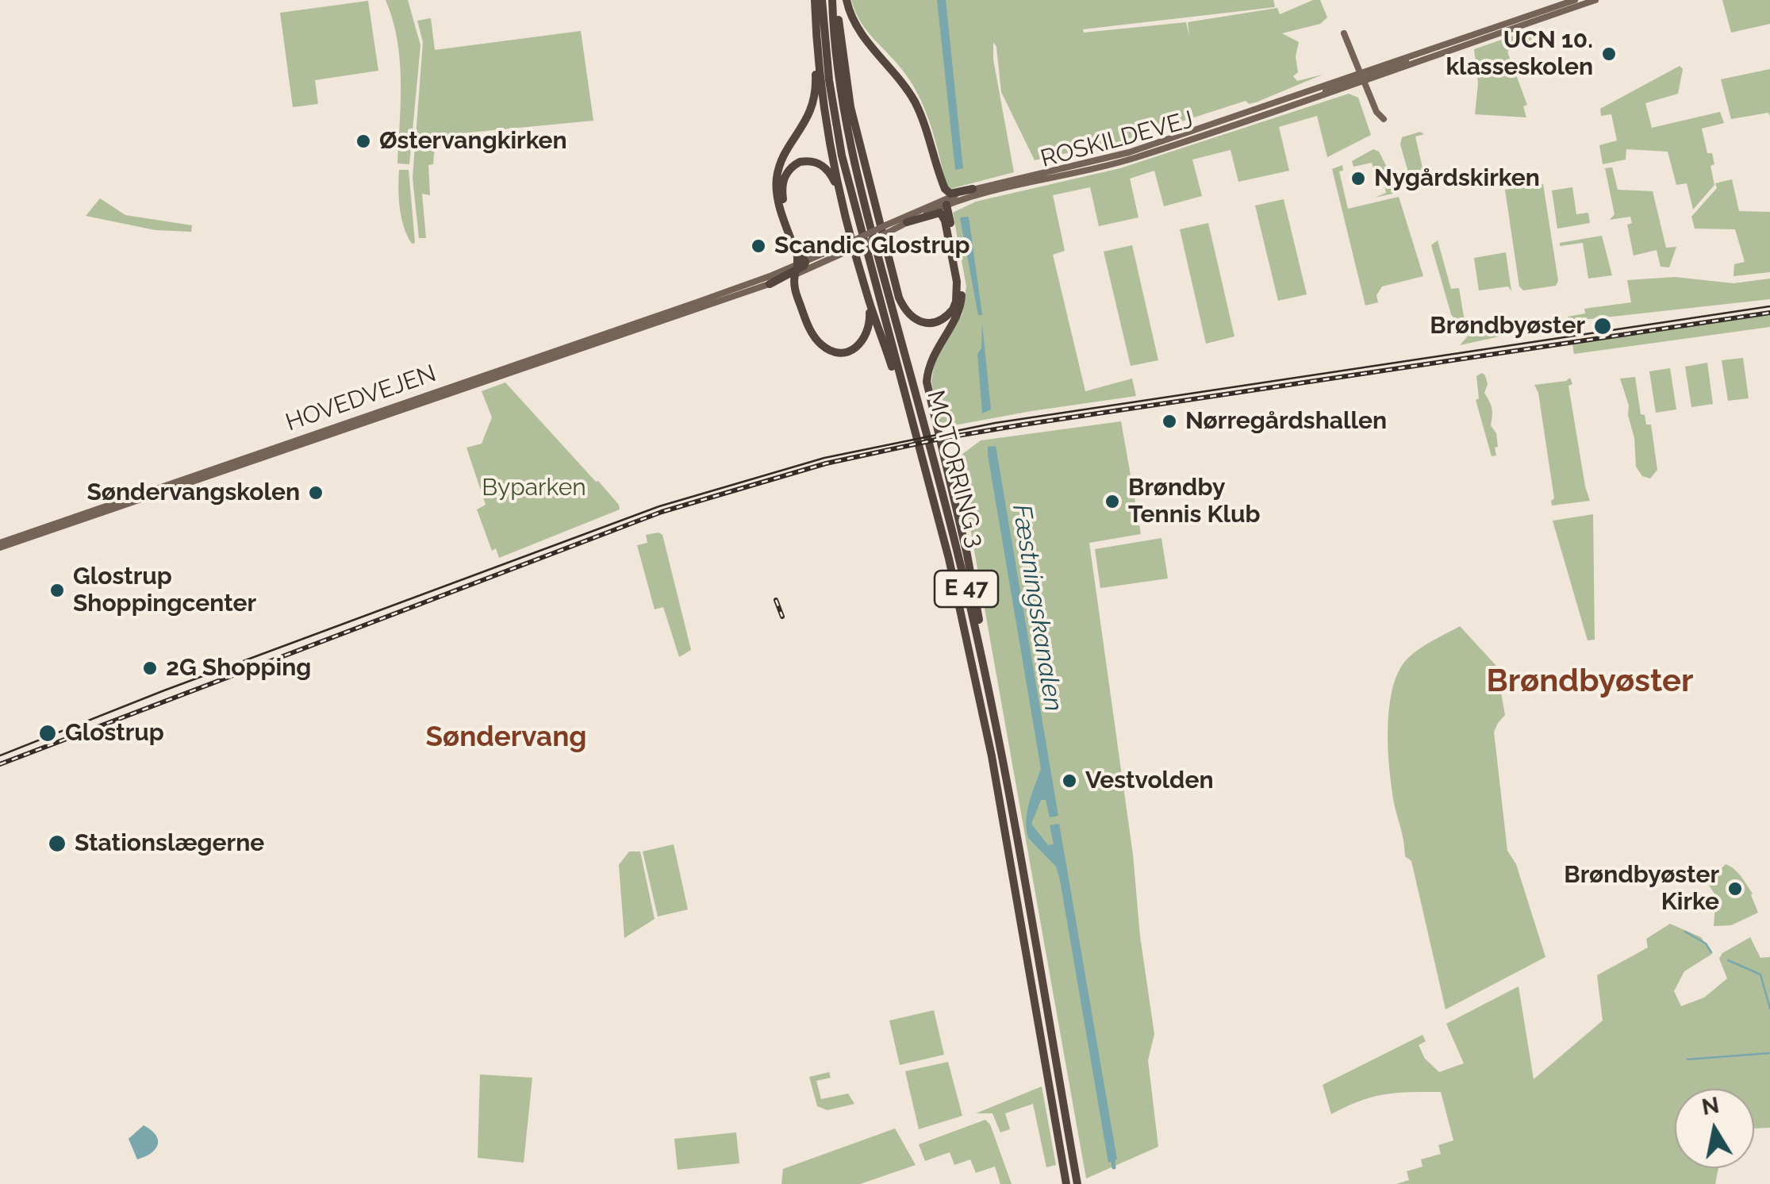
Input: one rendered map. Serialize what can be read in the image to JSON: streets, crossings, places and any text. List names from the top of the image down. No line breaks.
{"streets":{"highway":["MOTORRING 3","E 47"],"main road":["ROSKILDEVEJ","HOVEDVEJEN"]},"crossings":[["ROSKILDEVEJ","HOVEDVEJEN"]],"districts":["Brøndbyøster","Søndervang"],"water":["Fæstningskanalen"],"parks":["Byparken"],"places":["UCN 10. klasseskolen","Østervangkirken","Nygårdskirken","Scandic Glostrup","Brøndbyøster","Nørregårdshallen","Søndervangskolen","Brøndby Tennis Klub","Glostrup Shoppingcenter","2G Shopping","Glostrup","Vestvolden","Stationslægerne","Brøndbyøster Kirke"],"north":"top"}
